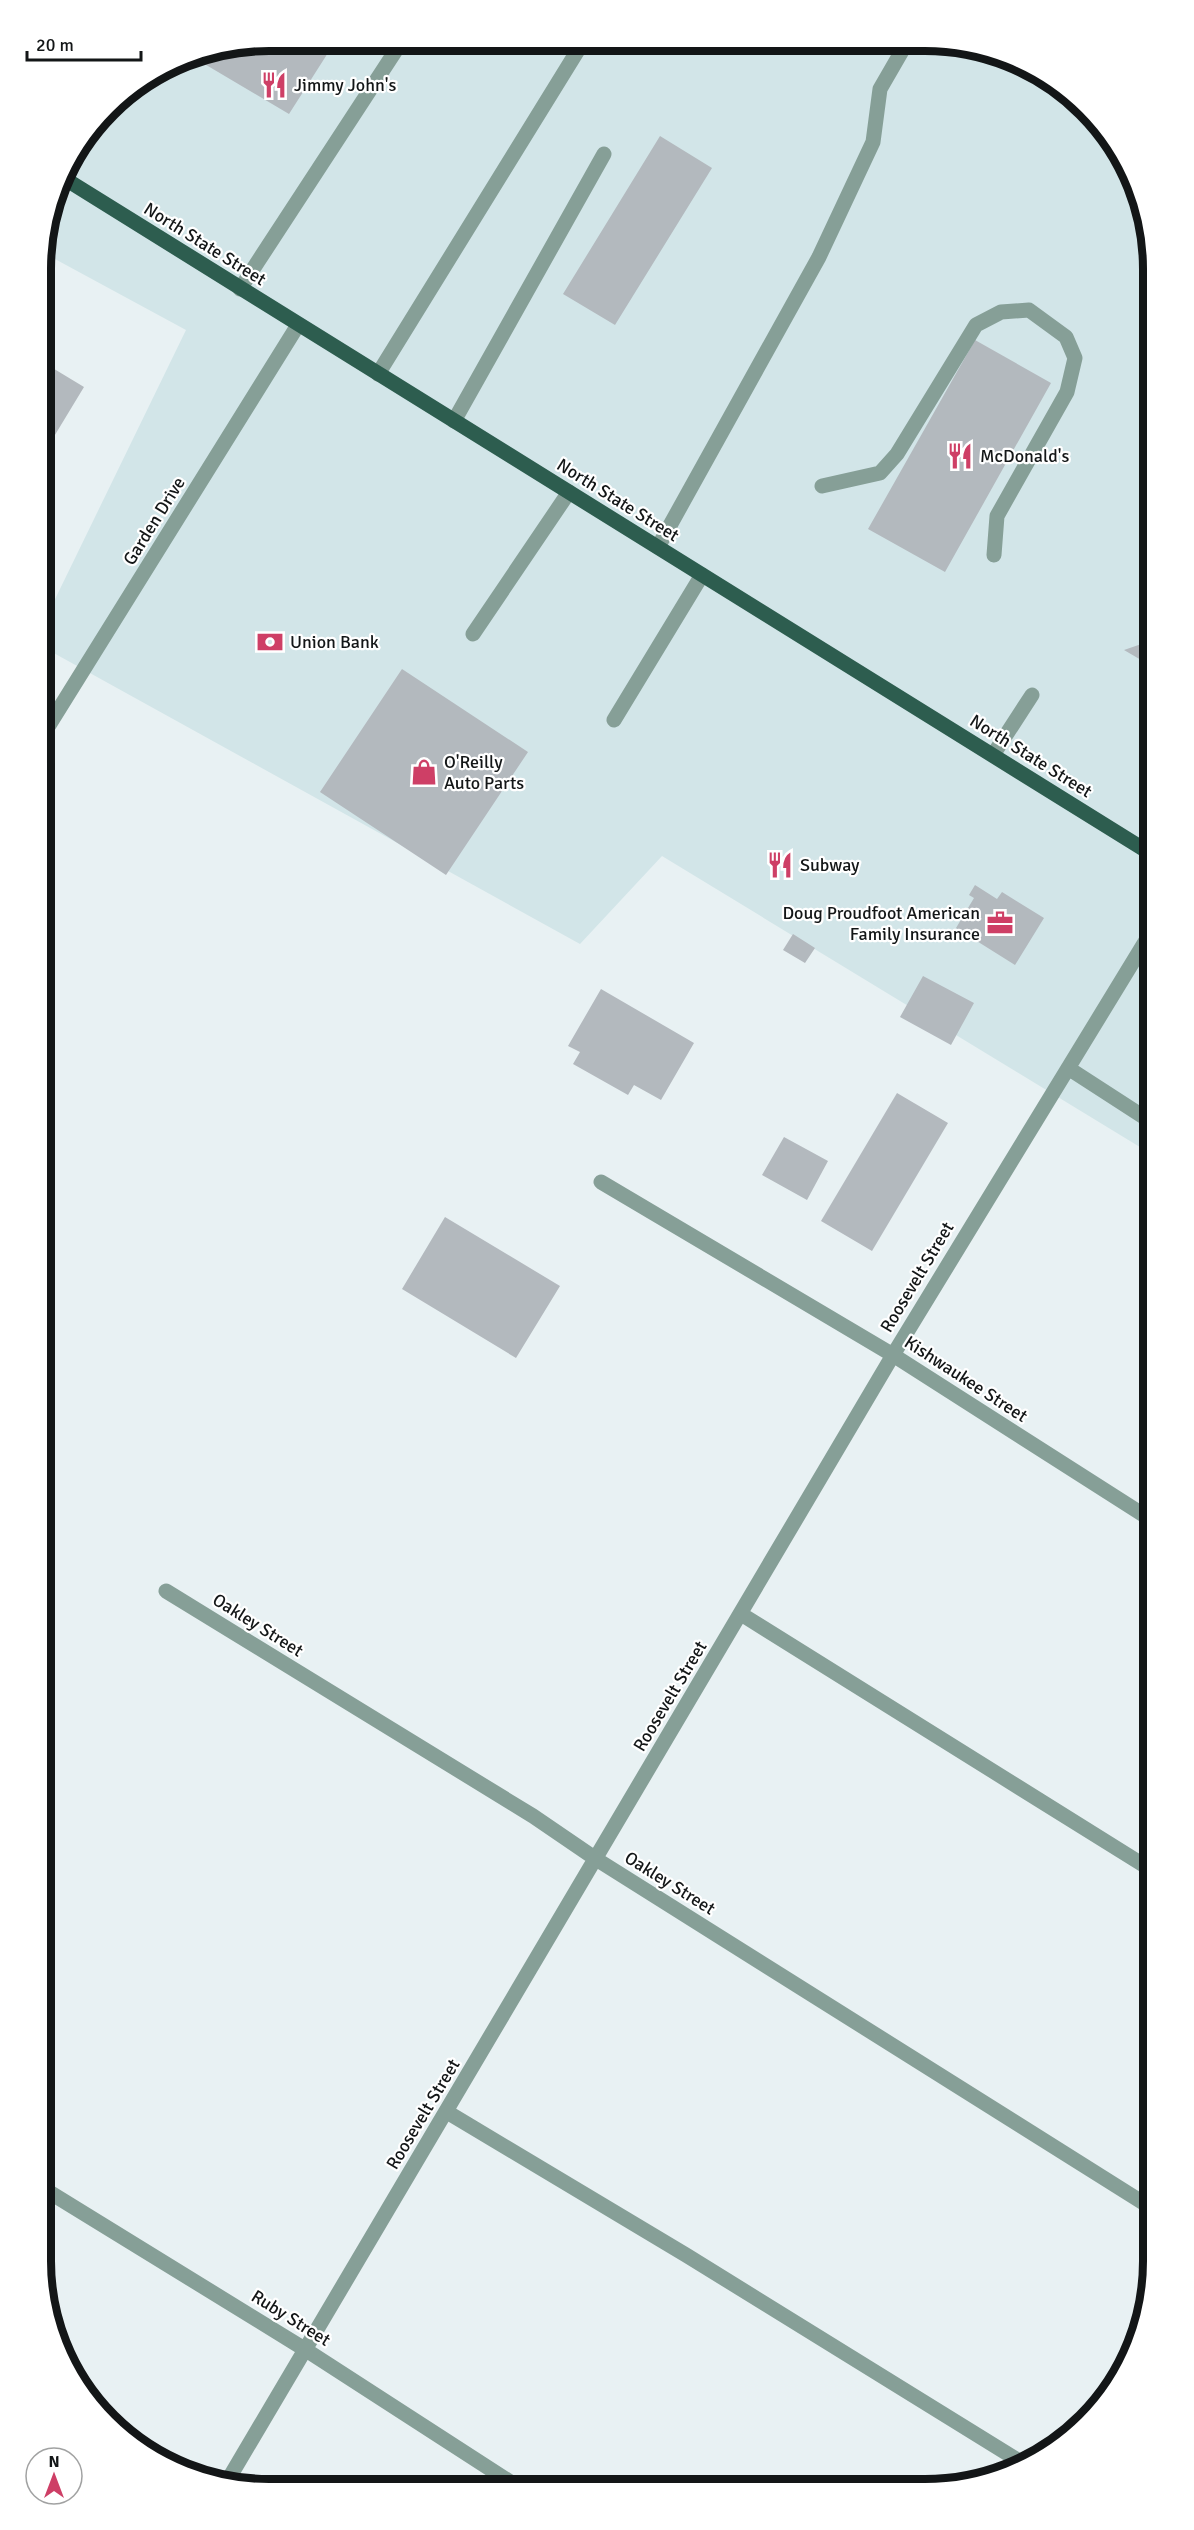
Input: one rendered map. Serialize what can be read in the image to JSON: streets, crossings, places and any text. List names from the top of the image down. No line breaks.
{"streets":{"main road":["North State Street"],"street":["Garden Drive","Roosevelt Street","Kishwaukee Street","Oakley Street","Ruby Street"]},"crossings":[["North State Street","Garden Drive"],["Roosevelt Street","Kishwaukee Street"],["Roosevelt Street","Oakley Street"],["Roosevelt Street","Ruby Street"]],"places":{"restaurant":["Jimmy John's","McDonald's","Subway"],"bank":["Union Bank"],"shop":["O'Reilly Auto Parts"],"office":["Doug Proudfoot American Family Insurance"]},"scale_bar":"20 m","north":"top"}
